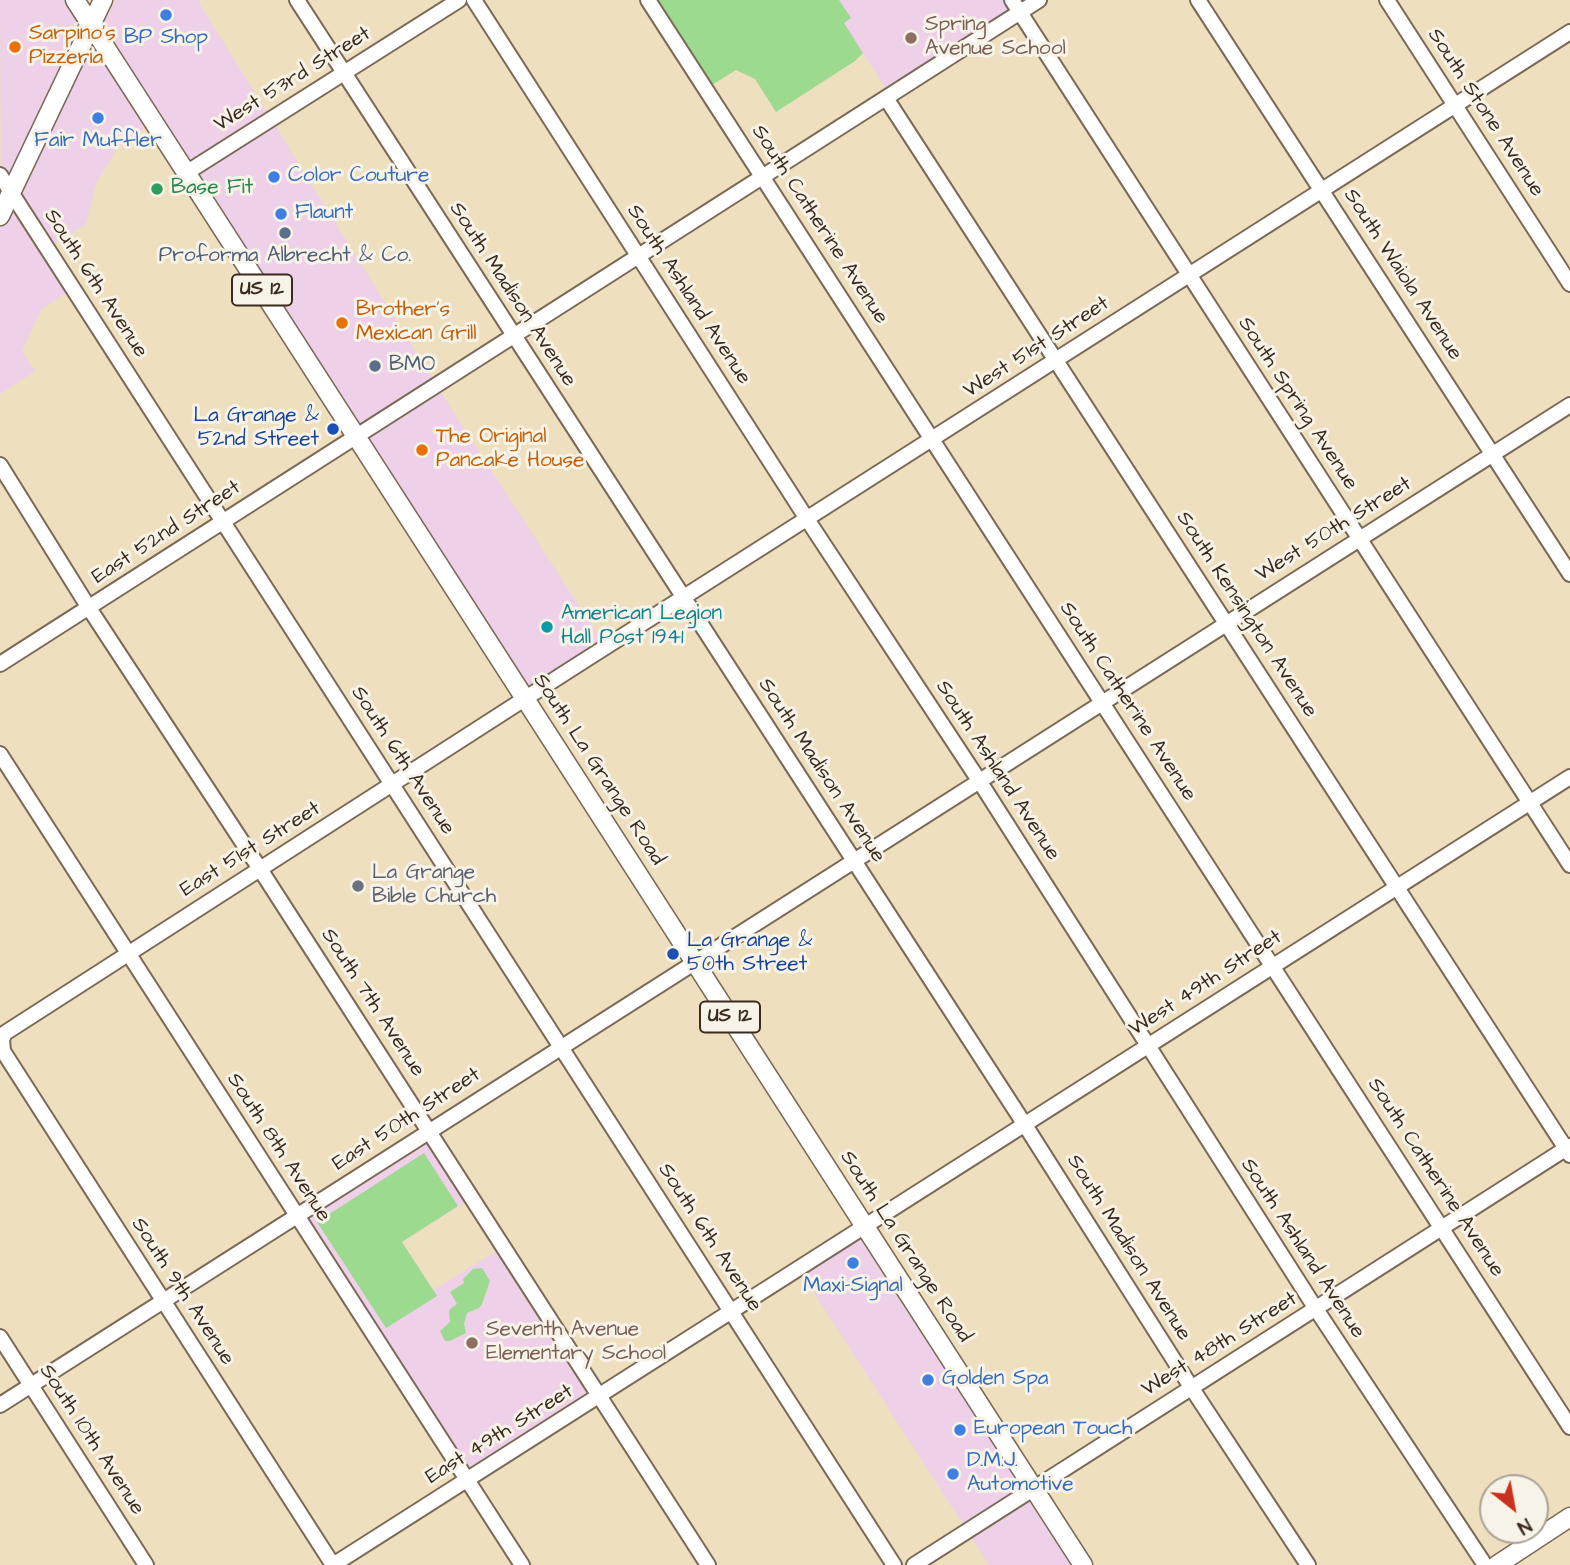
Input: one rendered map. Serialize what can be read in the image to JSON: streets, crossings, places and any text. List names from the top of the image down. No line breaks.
{"streets":{"main road":["US 12","South La Grange Road"],"street":["West 53rd Street","South Stone Avenue","South Catherine Avenue","South Waiola Avenue","South 6th Avenue","South Madison Avenue","South Ashland Avenue","West 51st Street","South Spring Avenue","West 50th Street","East 52nd Street","South Kensington Avenue","East 51st Street","West 49th Street","South 7th Avenue","East 50th Street","South 8th Avenue","South 9th Avenue","West 48th Street","East 49th Street","South 10th Avenue"]},"crossings":[["West 53rd Street","South Madison Avenue"],["West 53rd Street","South La Grange Road"],["South Stone Avenue","West 51st Street"],["South Catherine Avenue","West 51st Street"],["South Catherine Avenue","West 50th Street"],["South Catherine Avenue","East 52nd Street"],["South Catherine Avenue","West 49th Street"],["South Catherine Avenue","West 48th Street"],["South Waiola Avenue","West 51st Street"],["South Waiola Avenue","West 50th Street"],["South 6th Avenue","East 52nd Street"],["South 6th Avenue","East 51st Street"],["South 6th Avenue","East 50th Street"],["South 6th Avenue","East 49th Street"],["South Madison Avenue","West 51st Street"],["South Madison Avenue","West 50th Street"],["South Madison Avenue","East 52nd Street"],["South Madison Avenue","West 49th Street"],["South Madison Avenue","West 48th Street"],["South Ashland Avenue","West 51st Street"],["South Ashland Avenue","West 50th Street"],["South Ashland Avenue","East 52nd Street"],["South Ashland Avenue","West 49th Street"],["South Ashland Avenue","West 48th Street"],["West 51st Street","South Spring Avenue"],["West 51st Street","South Kensington Avenue"],["West 51st Street","South La Grange Road"],["West 51st Street","East 51st Street"],["South Spring Avenue","West 50th Street"],["South Spring Avenue","East 52nd Street"],["South Spring Avenue","West 49th Street"],["West 50th Street","South Kensington Avenue"],["West 50th Street","South La Grange Road"],["West 50th Street","East 50th Street"],["East 52nd Street","South Kensington Avenue"],["East 52nd Street","South La Grange Road"],["East 52nd Street","South 7th Avenue"],["South Kensington Avenue","West 49th Street"],["South Kensington Avenue","West 48th Street"],["South La Grange Road","East 51st Street"],["South La Grange Road","West 49th Street"],["South La Grange Road","East 50th Street"],["South La Grange Road","West 48th Street"],["South La Grange Road","East 49th Street"],["East 51st Street","South 7th Avenue"],["East 51st Street","South 8th Avenue"],["East 51st Street","South 9th Avenue"],["West 49th Street","East 49th Street"],["South 7th Avenue","East 50th Street"],["South 7th Avenue","East 49th Street"],["East 50th Street","South 8th Avenue"],["East 50th Street","South 9th Avenue"],["East 50th Street","South 10th Avenue"],["South 8th Avenue","East 49th Street"],["South 9th Avenue","East 49th Street"]],"places":["BP Shop","Spring Avenue School","Sarpino's Pizzeria","Fair Muffler","Color Couture","Base Fit","Flaunt","Proforma Albrecht & Co.","Brother's Mexican Grill","BMO","La Grange & 52nd Street","The Original Pancake House","American Legion Hall Post 1941","La Grange Bible Church","La Grange & 50th Street","Maxi-Signal","Seventh Avenue Elementary School","Golden Spa","European Touch","D.M.J. Automotive"],"north":"bottom right"}
